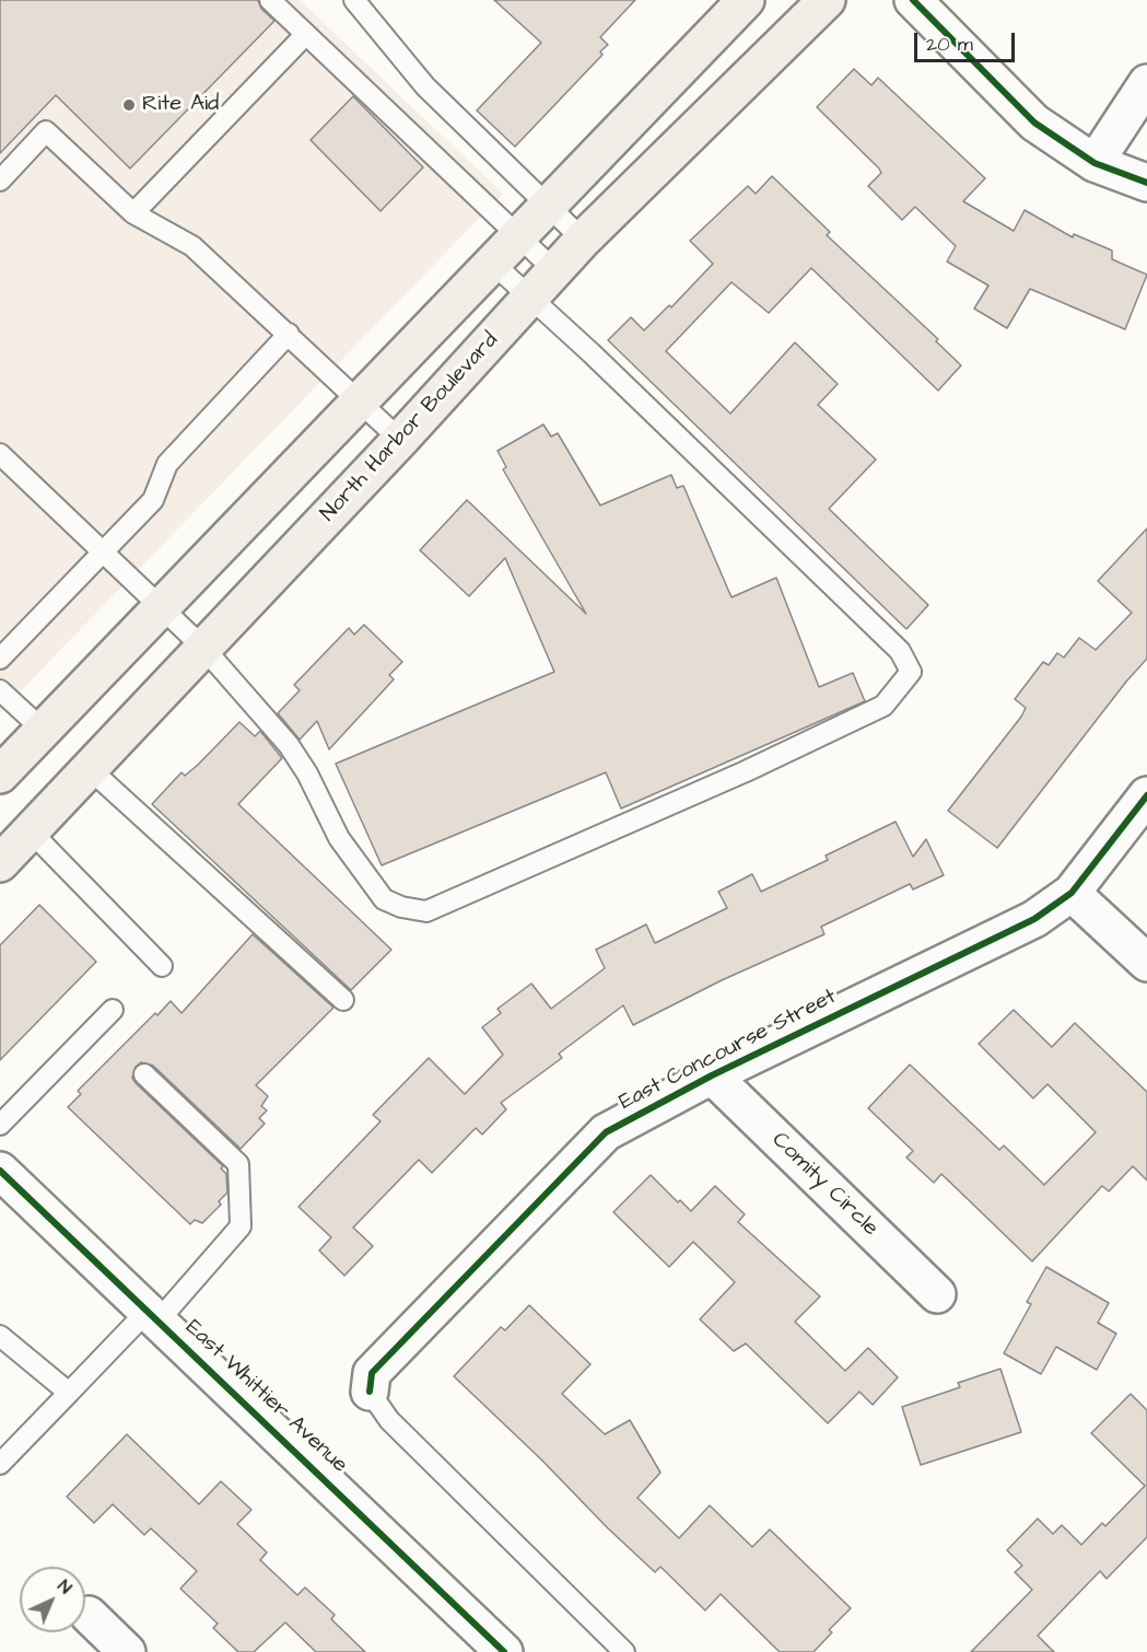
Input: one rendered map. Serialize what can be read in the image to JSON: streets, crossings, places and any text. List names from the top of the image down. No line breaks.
{"streets":{"main road":["North Harbor Boulevard"],"street":["East Concourse Street","Comity Circle","East Whittier Avenue"]},"crossings":[["East Concourse Street","Comity Circle"]],"places":["Rite Aid"],"scale_bar":"20 m","north":"top right"}
